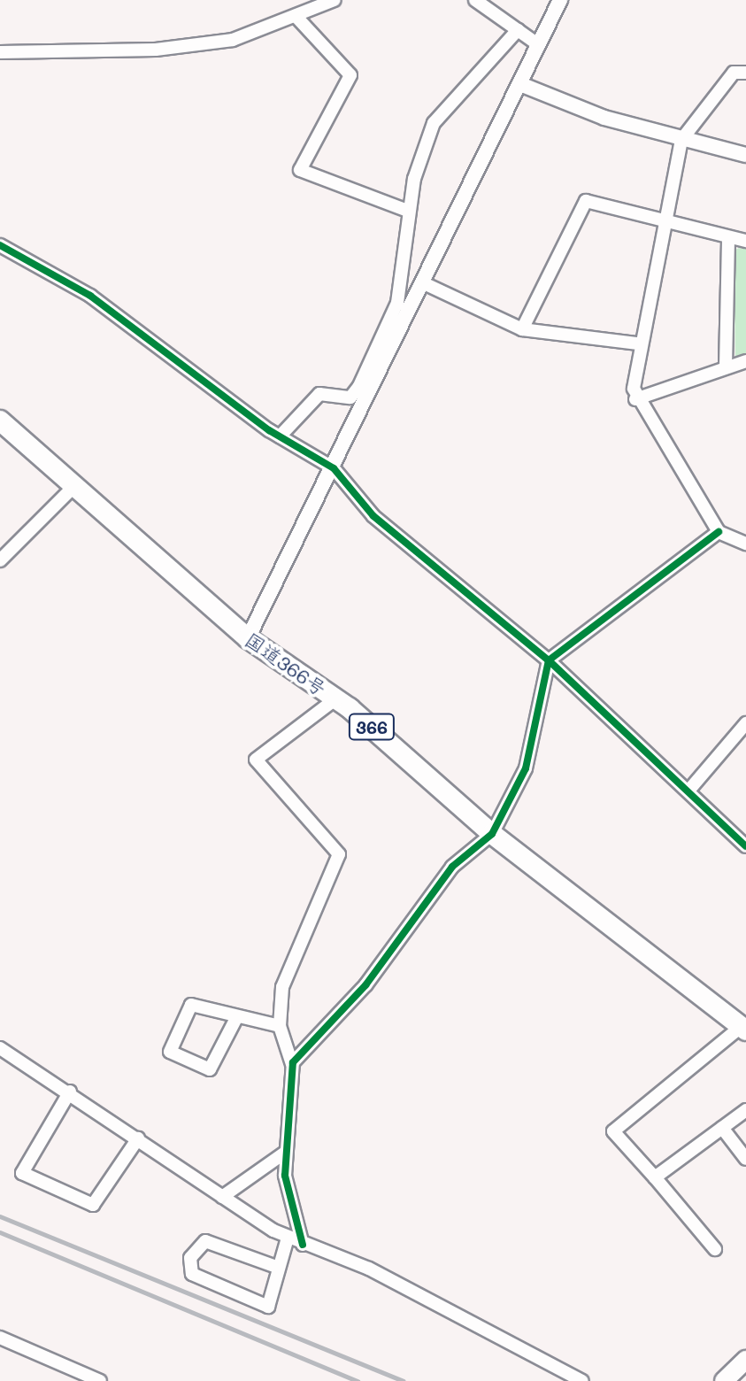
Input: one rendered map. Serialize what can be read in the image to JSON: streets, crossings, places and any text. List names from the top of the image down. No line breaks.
{"streets":{"highway":["国道366号","366"]}}
